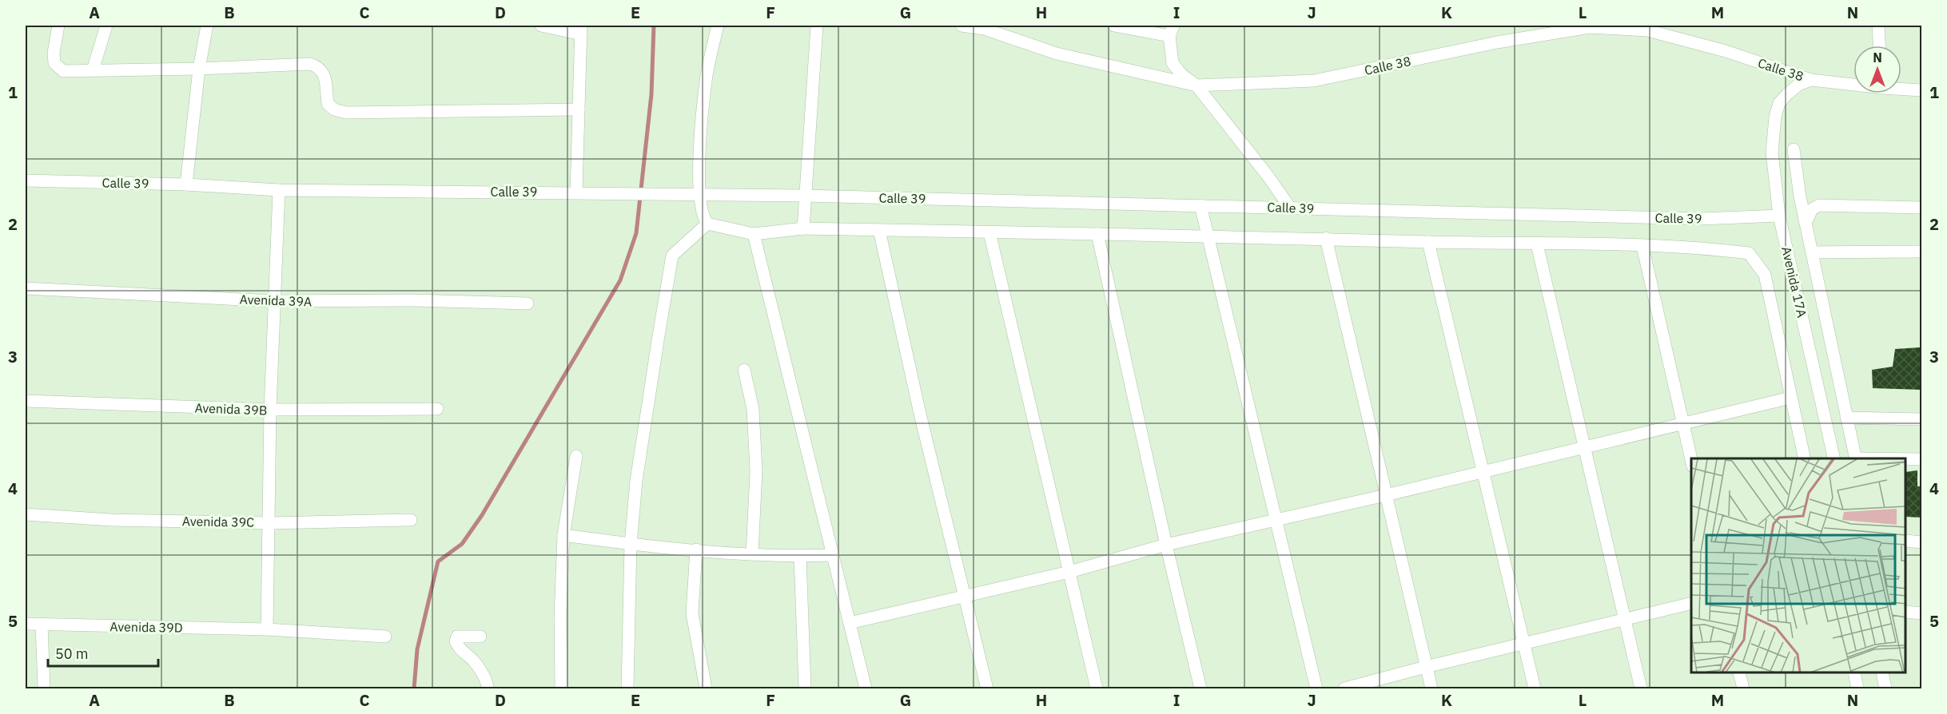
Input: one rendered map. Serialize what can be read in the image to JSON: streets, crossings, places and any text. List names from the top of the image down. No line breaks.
{"streets":{"street":["Calle 38","Calle 39","Avenida 17A","Avenida 39A","Avenida 39B","Avenida 39C","Avenida 39D"]},"crossings":[["Calle 38","Avenida 17A"],["Calle 39","Avenida 17A"]],"scale_bar":"50 m","north":"top","grid":{"columns":["A","B","C","D","E","F","G","H","I","J","K","L","M","N"],"rows":["1","2","3","4","5"]}}
